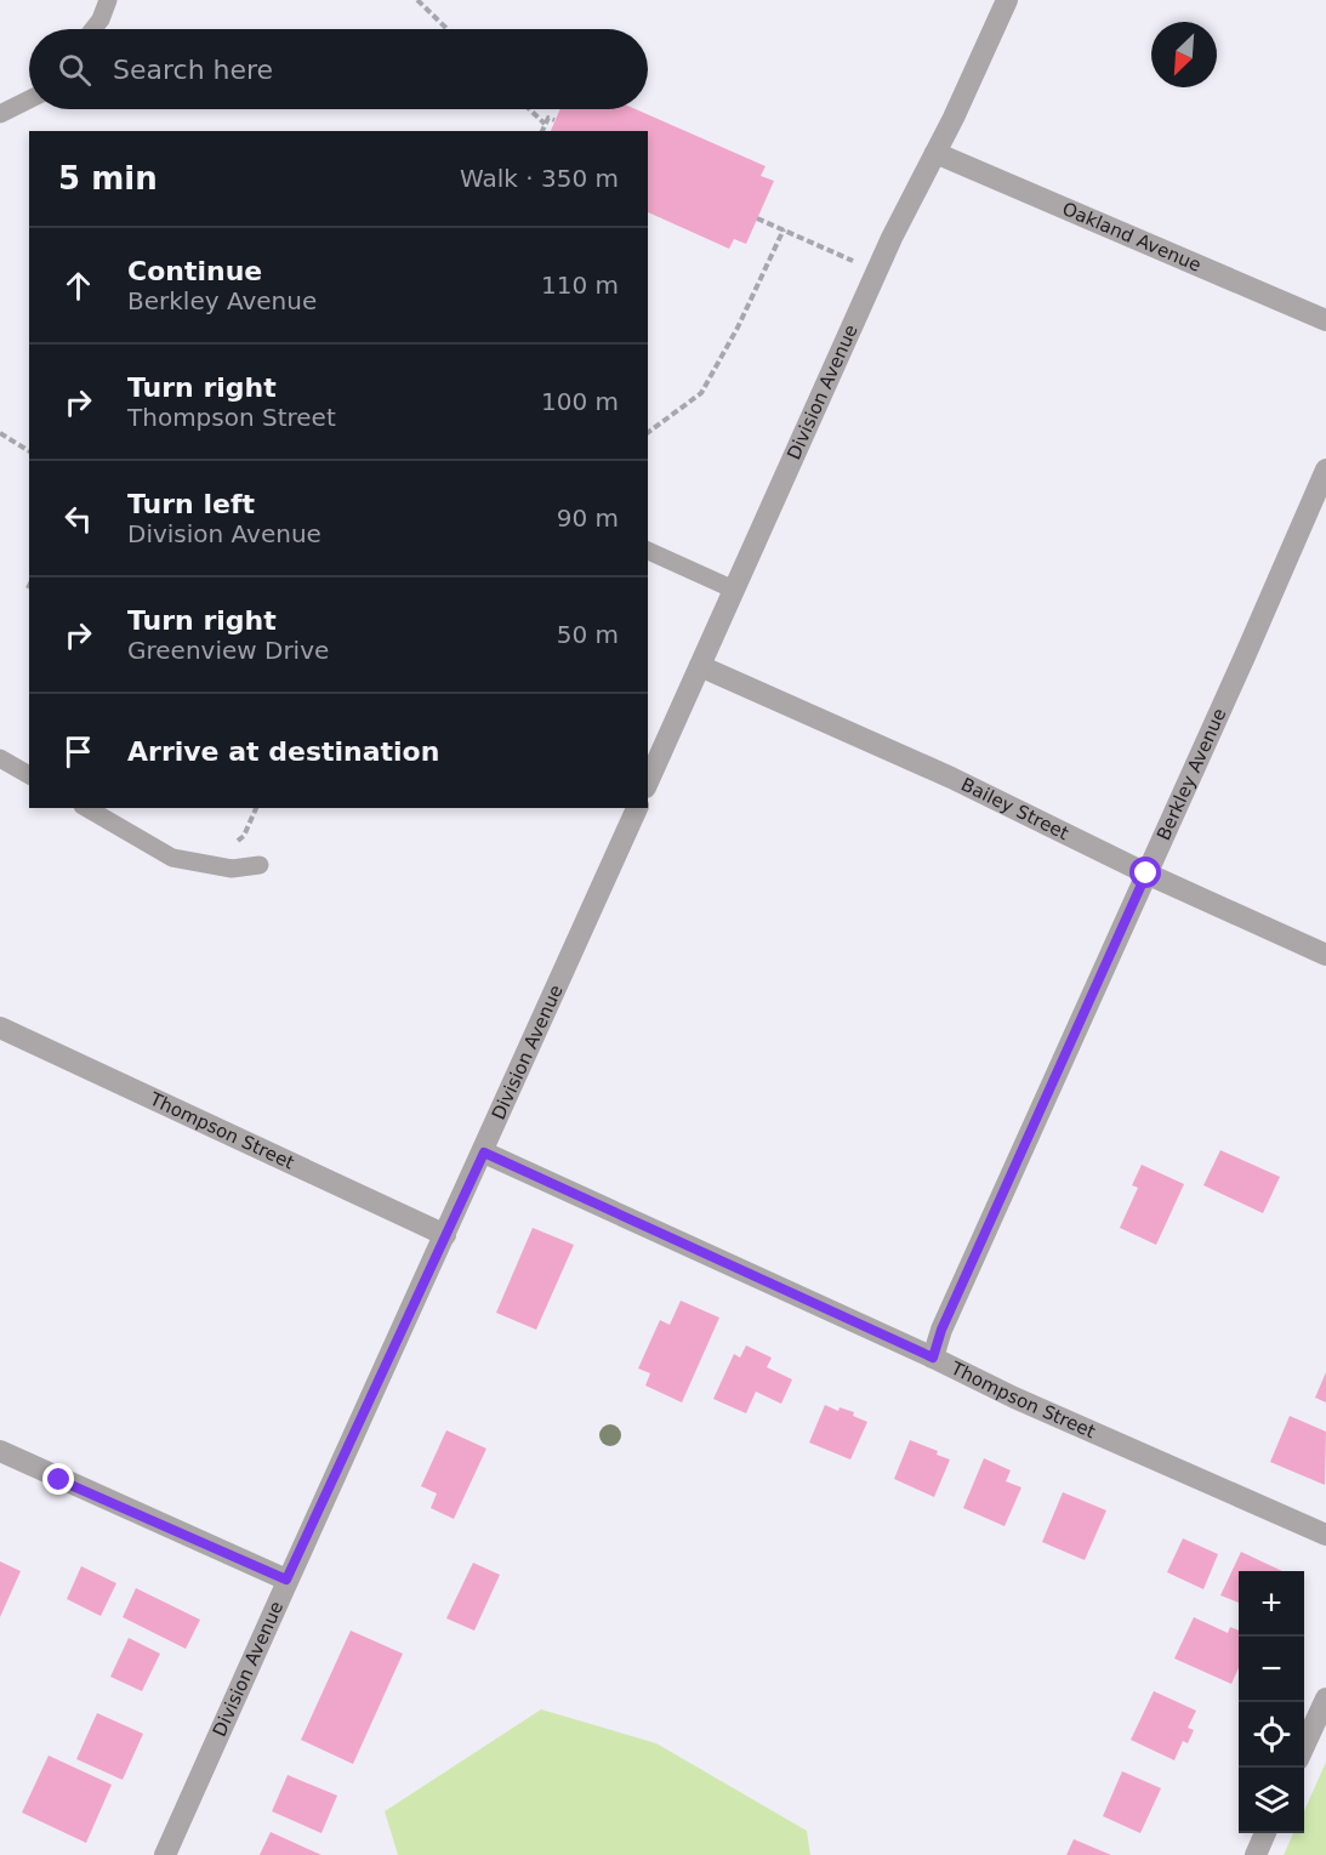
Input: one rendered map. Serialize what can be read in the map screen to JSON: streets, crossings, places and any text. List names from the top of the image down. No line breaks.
{"streets":{"street":["Oakland Avenue","Division Avenue","Berkley Avenue","Bailey Street","Thompson Street"]},"crossings":[["Oakland Avenue","Division Avenue"],["Division Avenue","Bailey Street"],["Division Avenue","Thompson Street"],["Berkley Avenue","Bailey Street"],["Berkley Avenue","Thompson Street"]],"north":"bottom left","page":{"search":"Search here","heading":["5 min","Walk · 350 m"],"list":[["Continue","Berkley Avenue","110 m"],["Turn right","Thompson Street","100 m"],["Turn left","Division Avenue","90 m"],["Turn right","Greenview Drive","50 m"],"Arrive at destination"],"map_buttons":["+","−"]}}
